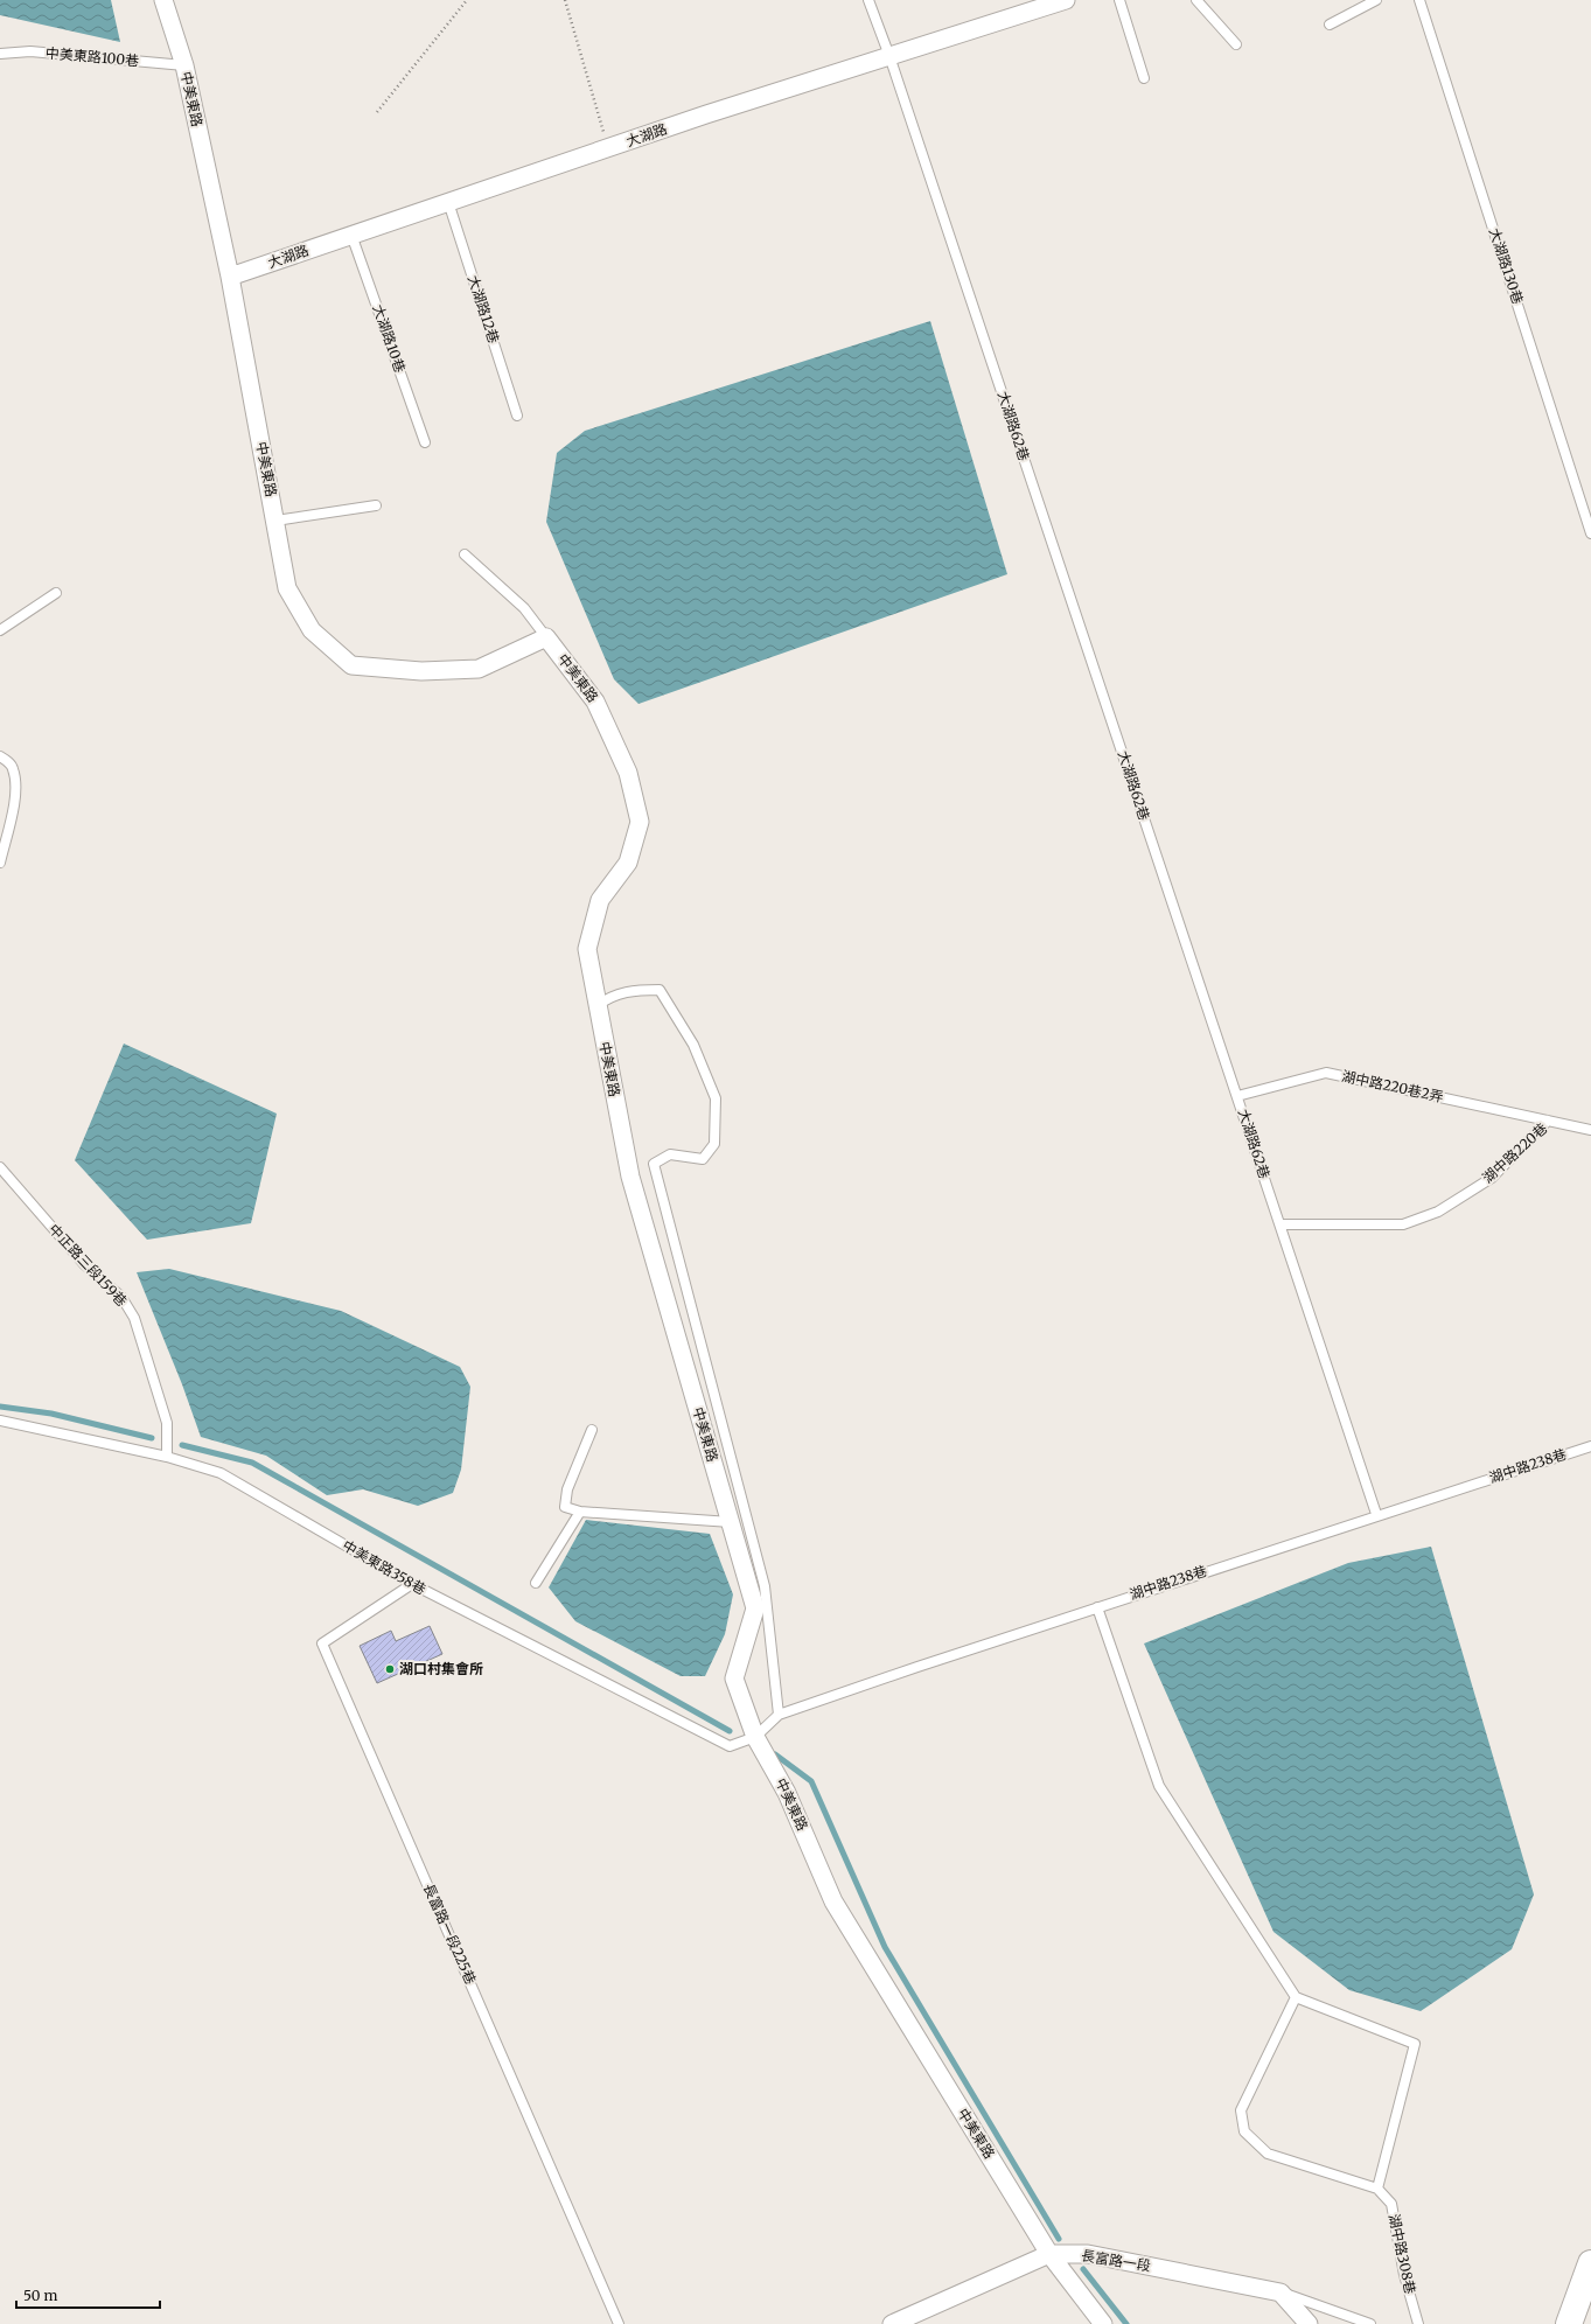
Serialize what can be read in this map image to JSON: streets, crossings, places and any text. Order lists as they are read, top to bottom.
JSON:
{
  "streets": {
    "street": ["中美東路", "大湖路", "長富路一段"],
    "lane": [
      "中美東路100巷",
      "大湖路130巷",
      "大湖路12巷",
      "大湖路10巷",
      "大湖路62巷",
      "湖中路220巷2弄",
      "湖中路220巷",
      "中正路三段159巷",
      "湖中路238巷",
      "中美東路358巷",
      "長富路一段225巷",
      "湖中路308巷"
    ]
  },
  "crossings": [
    ["中美東路100巷", "中美東路"],
    ["中美東路", "大湖路"],
    ["中美東路", "湖中路238巷"],
    ["中美東路", "中美東路358巷"],
    ["中美東路", "長富路一段"],
    ["大湖路", "大湖路12巷"],
    ["大湖路", "大湖路10巷"],
    ["大湖路", "大湖路62巷"],
    ["大湖路62巷", "湖中路220巷2弄"],
    ["大湖路62巷", "湖中路220巷"],
    ["大湖路62巷", "湖中路238巷"],
    ["湖中路220巷2弄", "湖中路220巷"],
    ["中正路三段159巷", "中美東路358巷"],
    ["湖中路238巷", "中美東路358巷"],
    ["中美東路358巷", "長富路一段225巷"]
  ],
  "places": ["湖口村集會所"],
  "scale_bar": "50 m"
}
